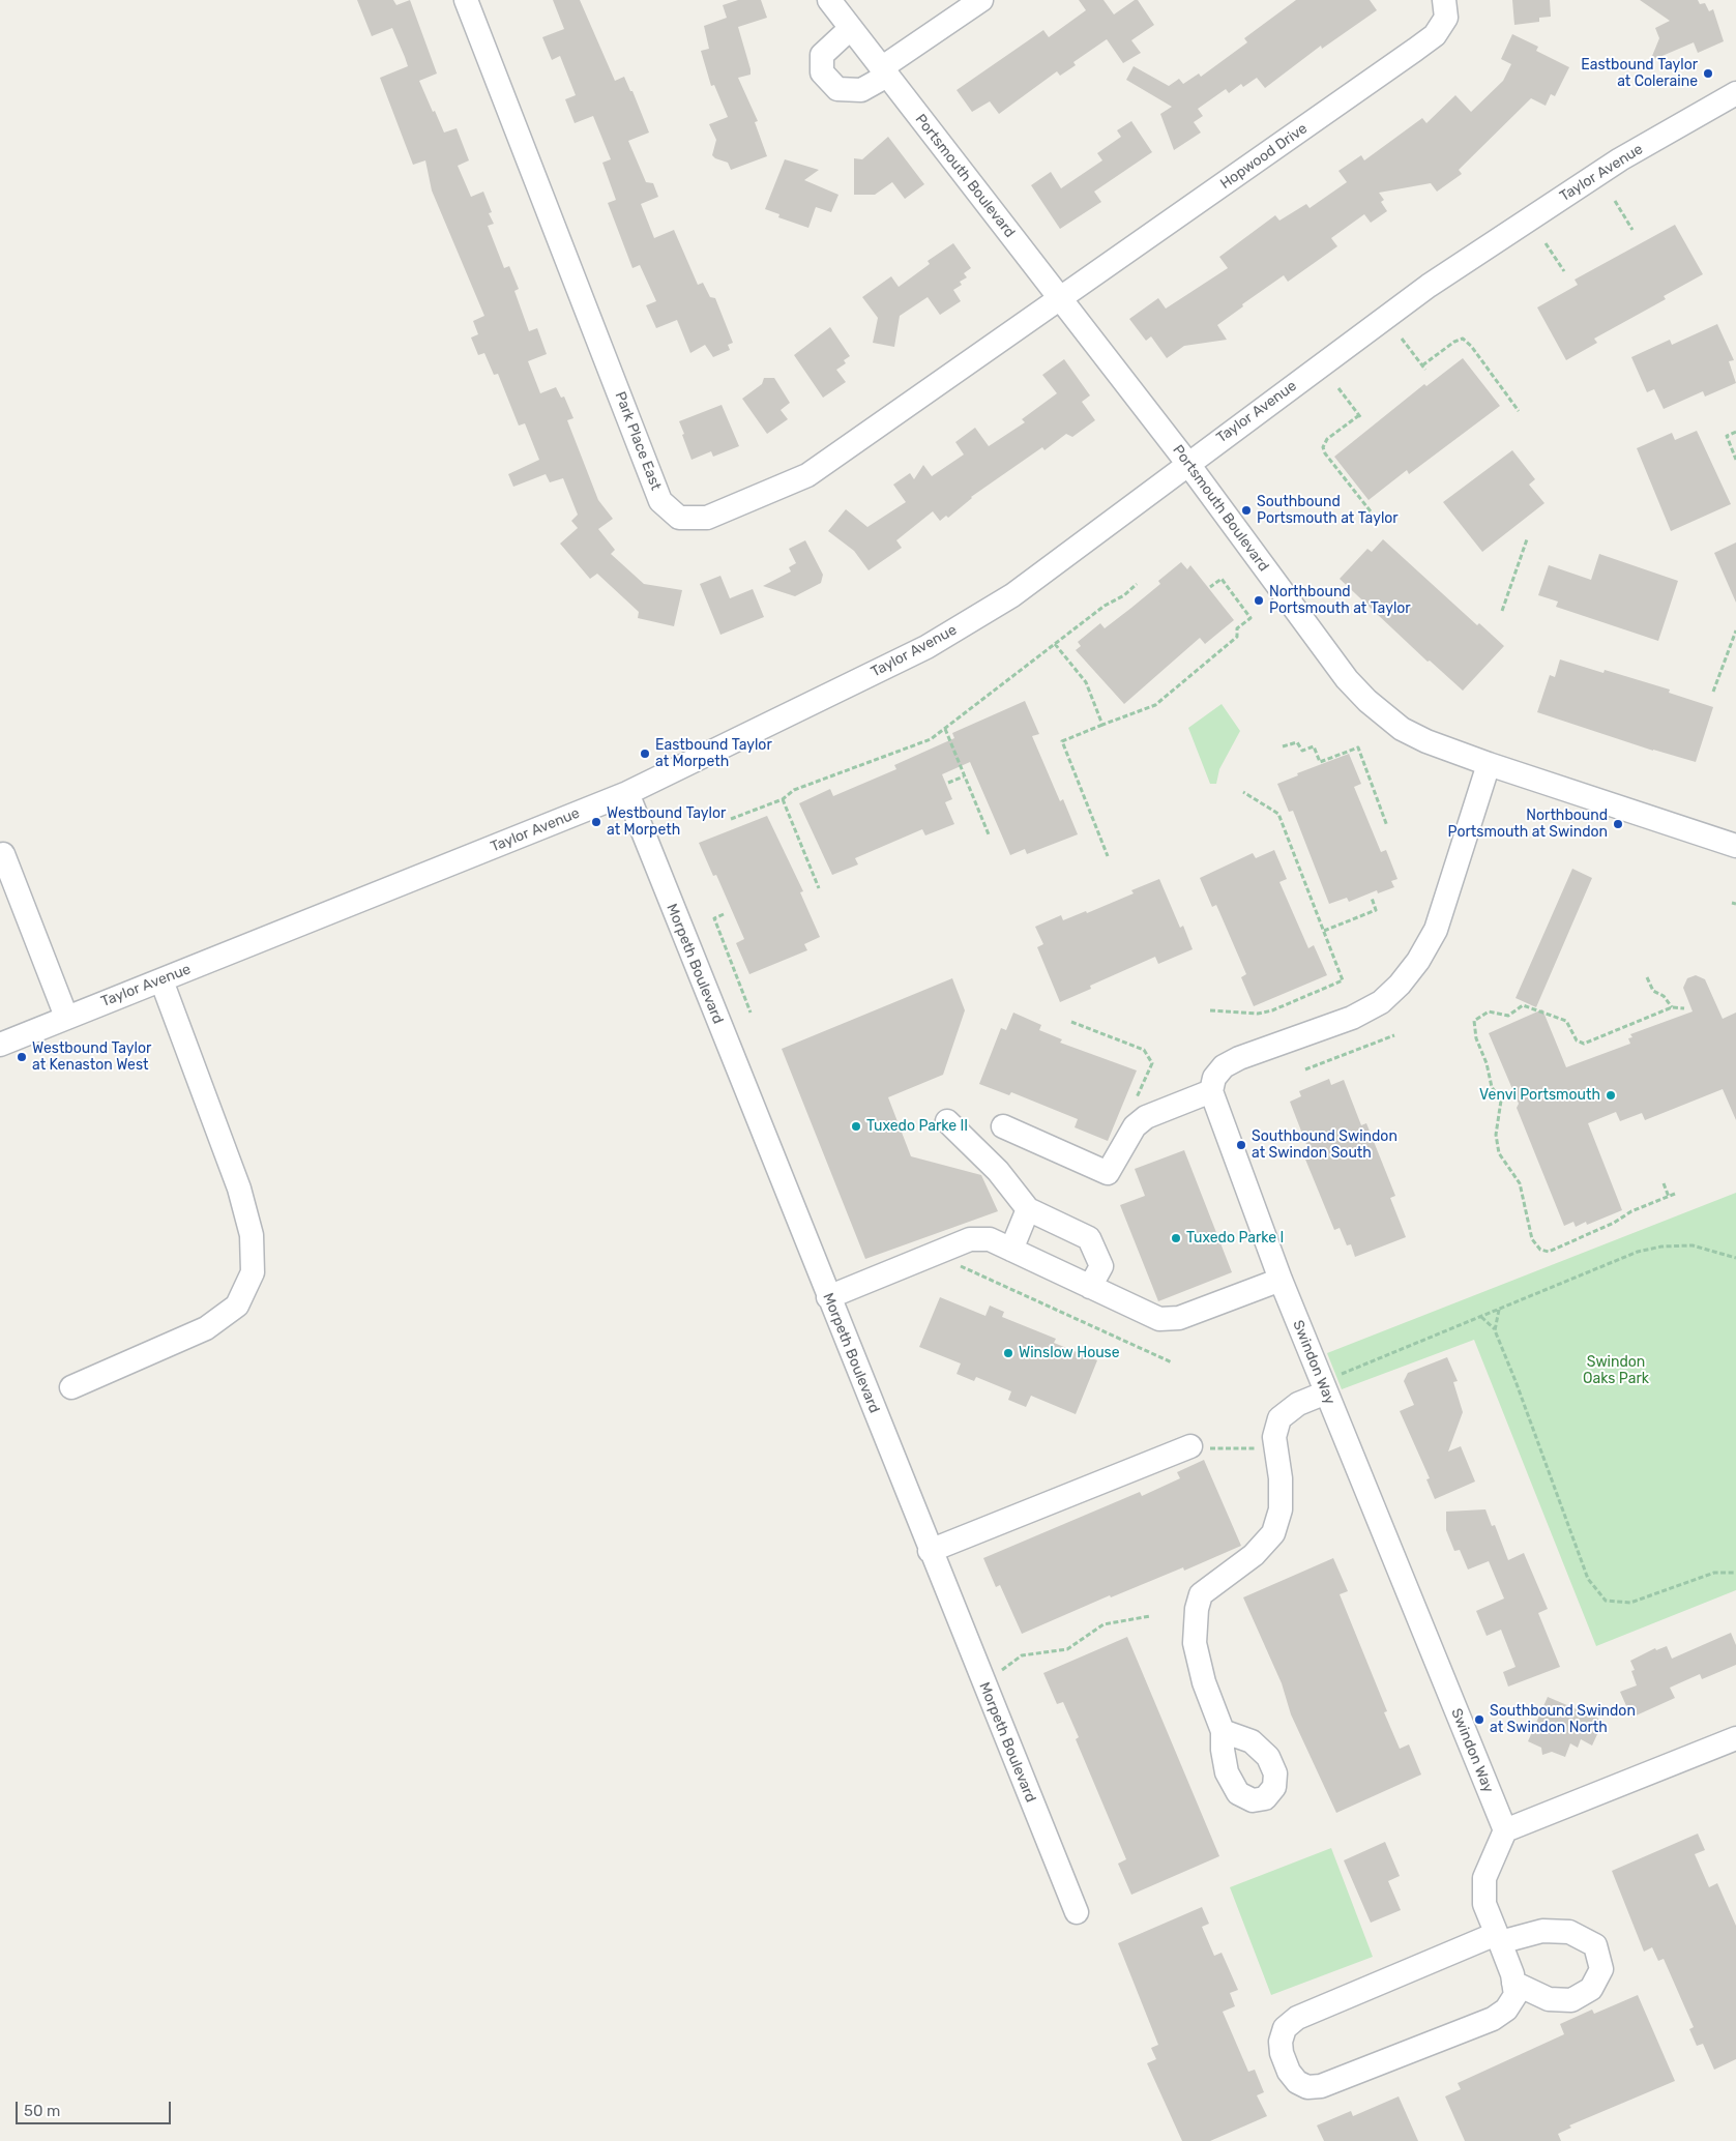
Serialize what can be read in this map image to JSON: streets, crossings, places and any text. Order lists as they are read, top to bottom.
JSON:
{
  "streets": {
    "street": [
      "Hopwood Drive",
      "Taylor Avenue",
      "Portsmouth Boulevard",
      "Park Place East",
      "Morpeth Boulevard",
      "Swindon Way"
    ]
  },
  "crossings": [
    ["Hopwood Drive", "Portsmouth Boulevard"],
    ["Hopwood Drive", "Park Place East"],
    ["Taylor Avenue", "Portsmouth Boulevard"],
    ["Taylor Avenue", "Morpeth Boulevard"],
    ["Portsmouth Boulevard", "Park Place East"]
  ],
  "parks": ["Swindon Oaks Park"],
  "places": [
    "Eastbound Taylor at Coleraine",
    "Southbound Portsmouth at Taylor",
    "Northbound Portsmouth at Taylor",
    "Eastbound Taylor at Morpeth",
    "Westbound Taylor at Morpeth",
    "Northbound Portsmouth at Swindon",
    "Westbound Taylor at Kenaston West",
    "Venvi Portsmouth",
    "Tuxedo Parke II",
    "Southbound Swindon at Swindon South",
    "Tuxedo Parke I",
    "Winslow House",
    "Southbound Swindon at Swindon North"
  ],
  "scale_bar": "50 m"
}
